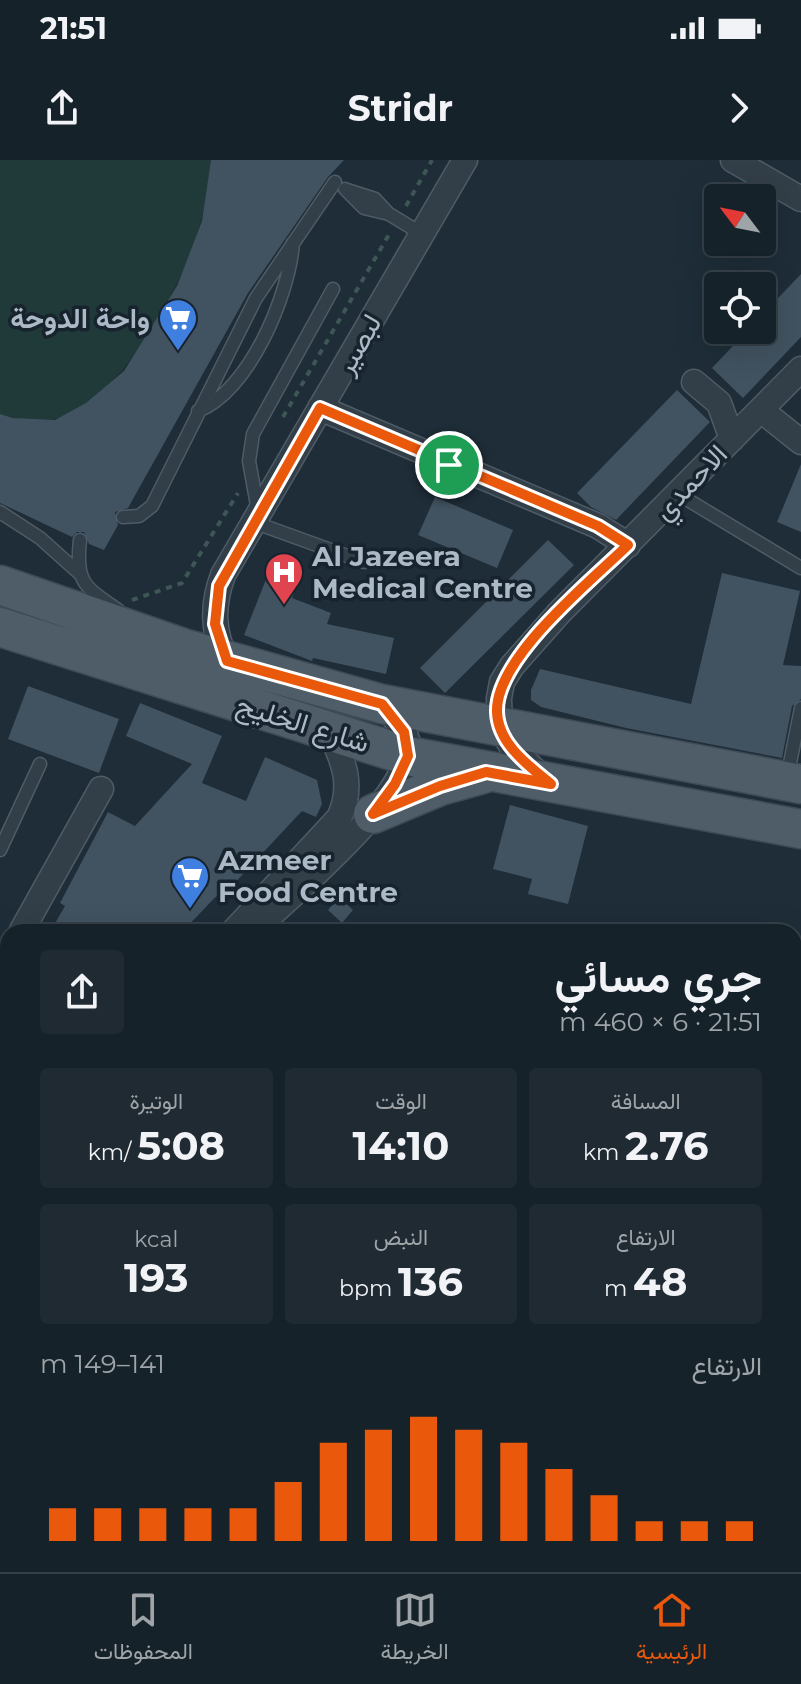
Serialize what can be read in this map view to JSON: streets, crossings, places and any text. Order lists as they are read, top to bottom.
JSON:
{
  "streets": {
    "main road": ["شارع الخليج"],
    "street": ["لبصير", "الاحمدي"]
  },
  "crossings": [
    ["لبصير", "شارع الخليج"],
    ["الاحمدي", "شارع الخليج"]
  ],
  "places": {
    "supermarket": ["واحة الدوحة", "Azmeer Food Centre"],
    "hospital": ["Al Jazeera Medical Centre"]
  },
  "north": "top left",
  "page": {
    "status": "21:51",
    "header": "Stridr",
    "heading": ["جري مسائي", "21:51 · 6 × 460 m"],
    "stats": [
      ["المسافة", "2.76 km"],
      ["الوقت", "14:10"],
      ["الوتيرة", "5:08 /km"],
      ["الارتفاع", "48 m"],
      ["النبض", "136 bpm"],
      ["kcal", "193"]
    ],
    "chart": ["الارتفاع", "141–149 m"],
    "tabs": ["الرئيسية", "الخريطة", "المحفوظات"]
  }
}
